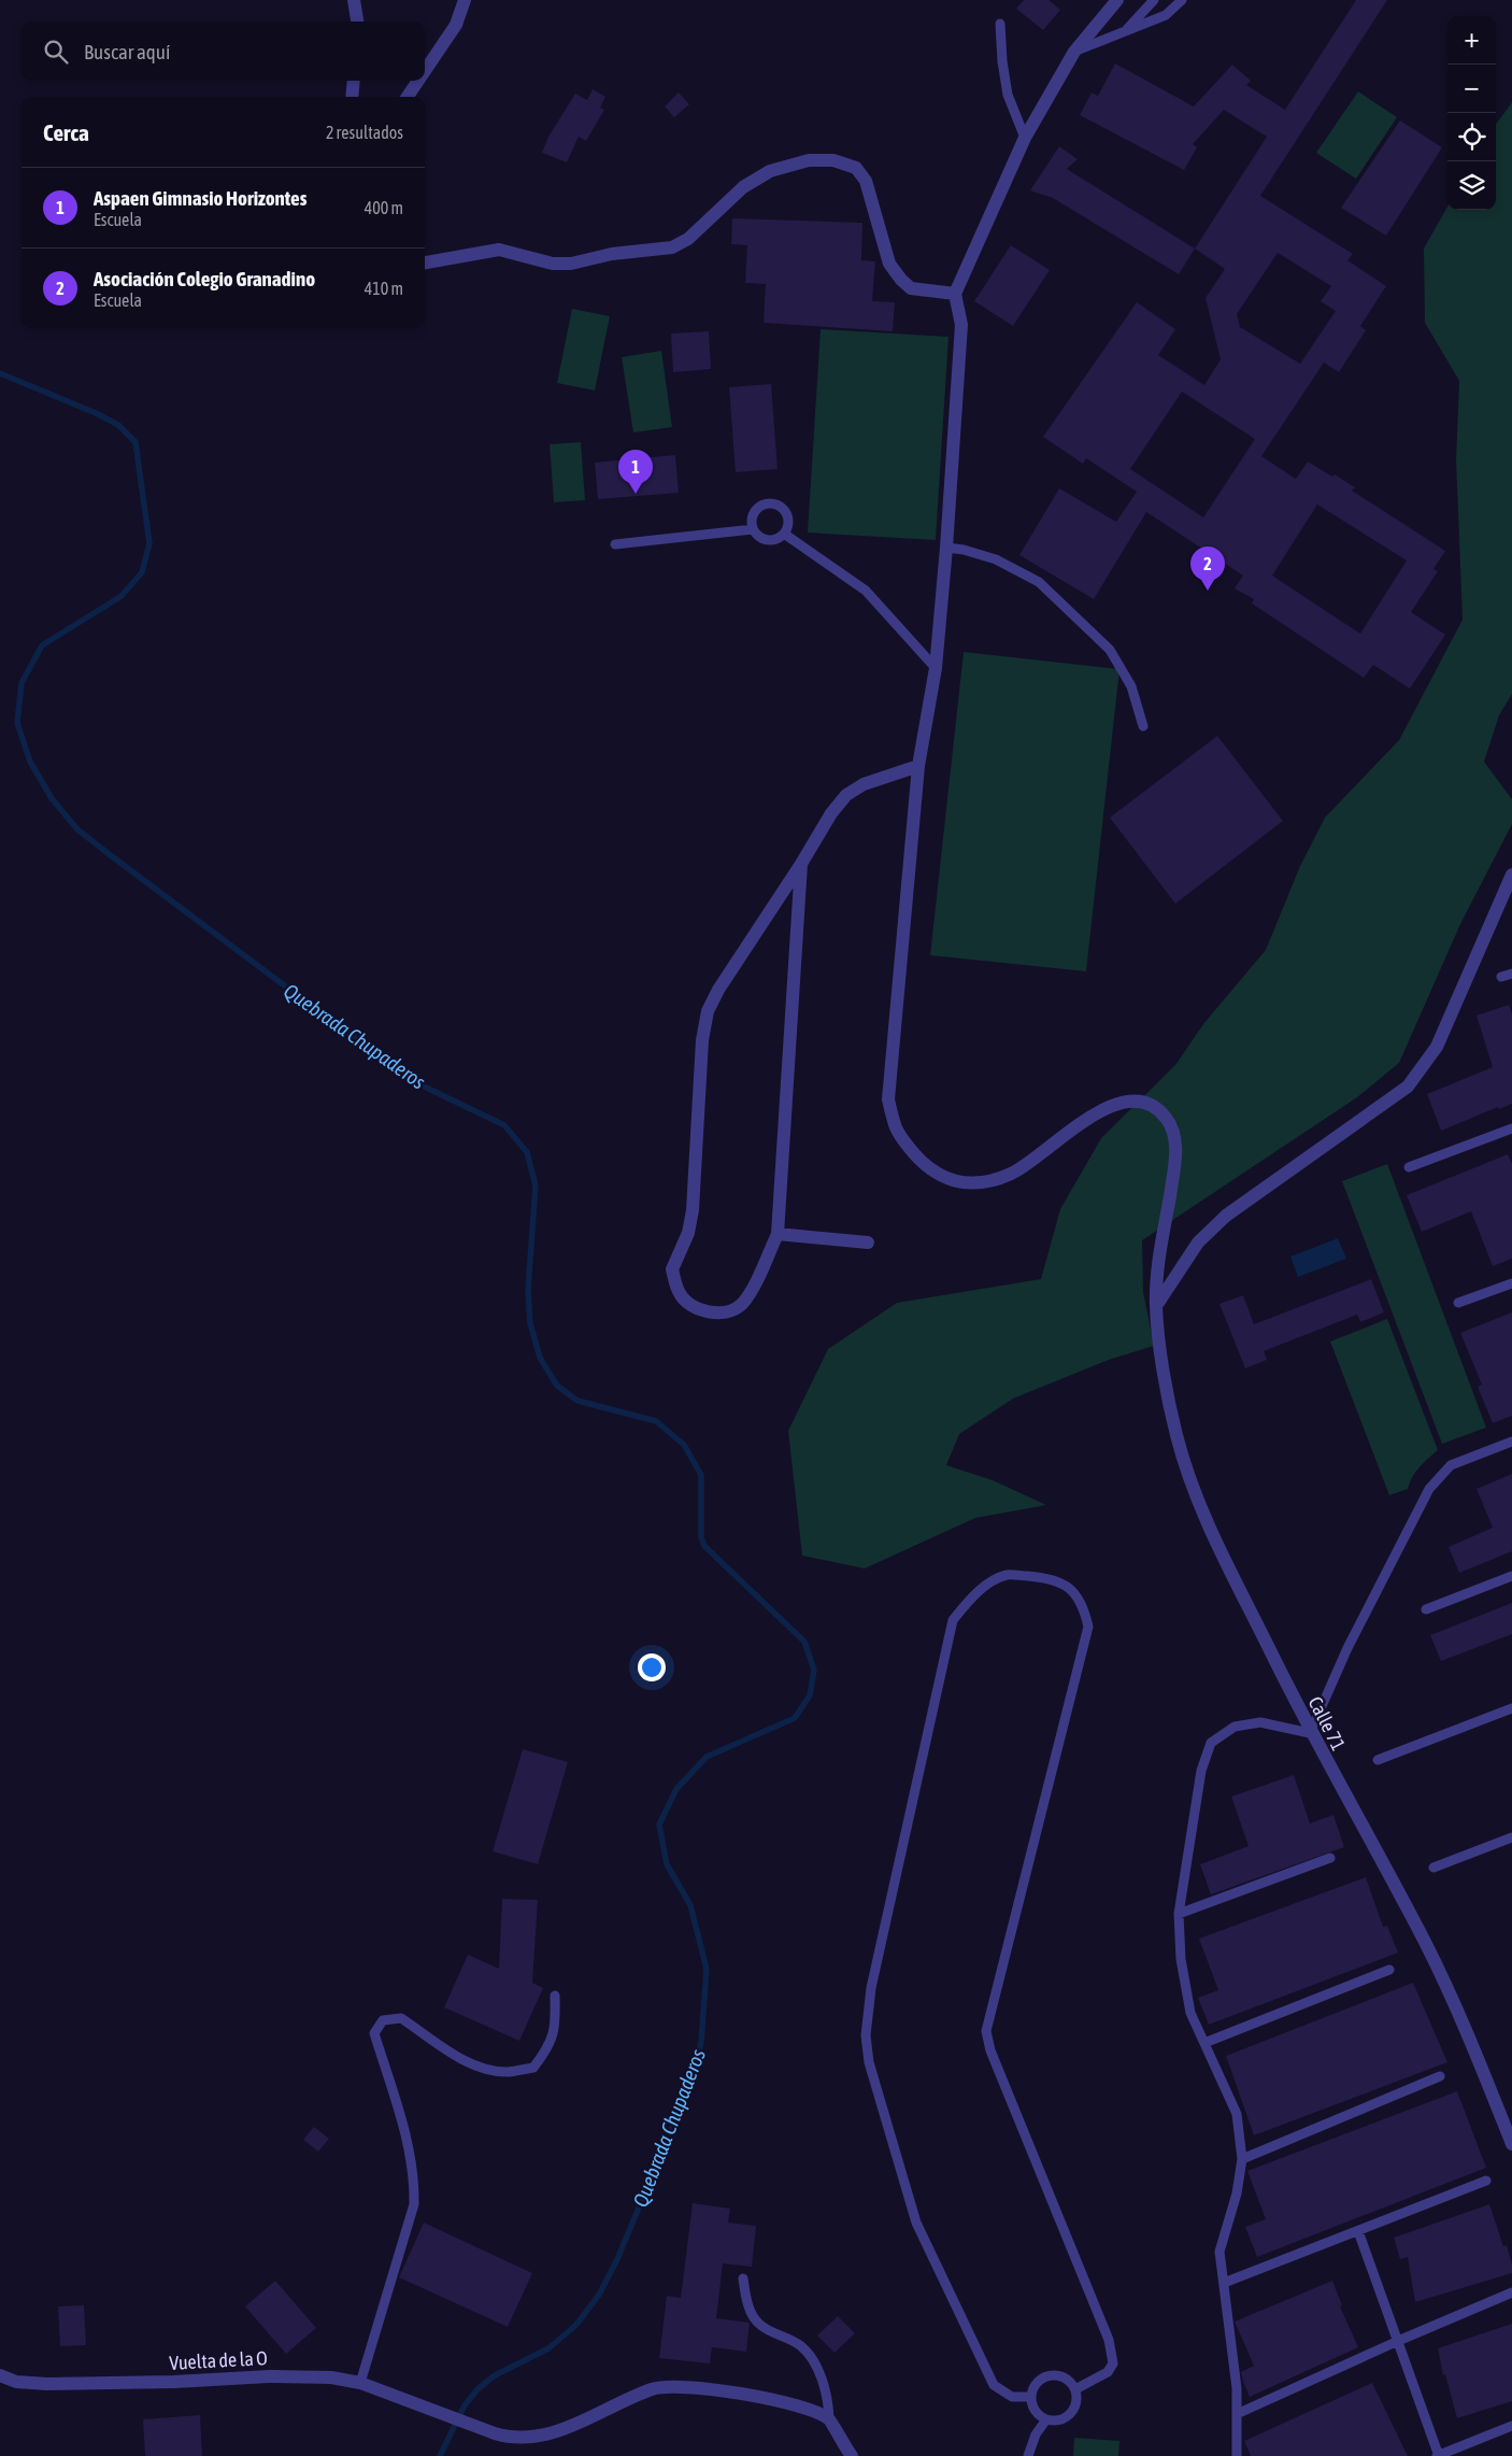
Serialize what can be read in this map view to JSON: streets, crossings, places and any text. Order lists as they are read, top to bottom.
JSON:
{
  "streets": {
    "street": ["Calle 71", "Vuelta de la O"]
  },
  "water": ["Quebrada Chupaderos"],
  "page": {
    "map_buttons": ["+", "−"],
    "search": "Buscar aquí",
    "heading": ["Cerca", "2 resultados"],
    "list": [
      {
        "mark": "1",
        "name": "Aspaen Gimnasio Horizontes",
        "note": "Escuela",
        "value": "400 m"
      },
      {
        "mark": "2",
        "name": "Asociación Colegio Granadino",
        "note": "Escuela",
        "value": "410 m"
      }
    ],
    "pins": ["1", "2"]
  }
}
